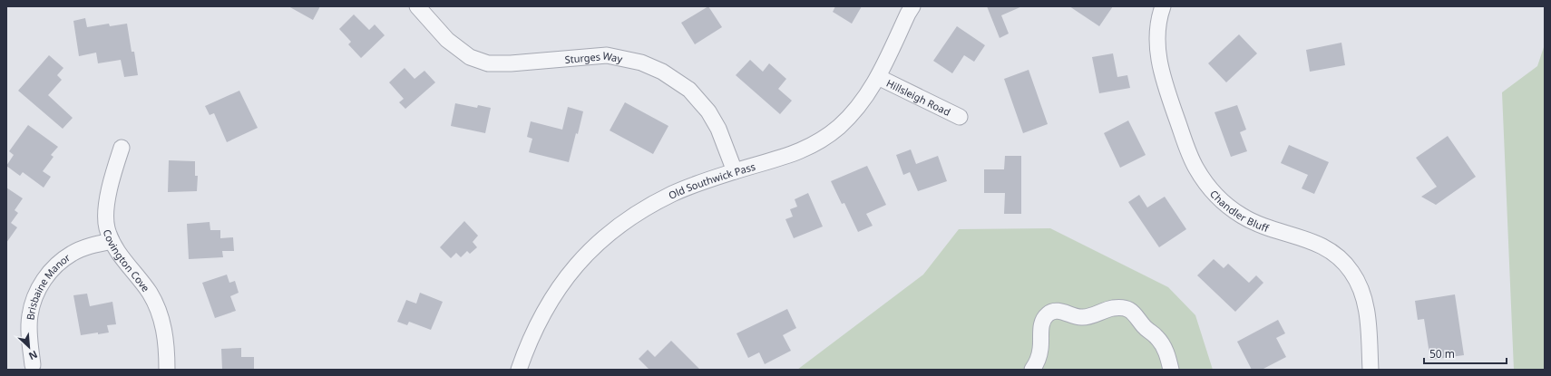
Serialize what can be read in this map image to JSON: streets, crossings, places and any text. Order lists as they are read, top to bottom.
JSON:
{
  "streets": {
    "street": [
      "Sturges Way",
      "Hillsleigh Road",
      "Old Southwick Pass",
      "Chandler Bluff",
      "Covington Cove",
      "Brisbaine Manor"
    ]
  },
  "crossings": [
    ["Sturges Way", "Old Southwick Pass"],
    ["Hillsleigh Road", "Old Southwick Pass"],
    ["Covington Cove", "Brisbaine Manor"]
  ],
  "scale_bar": "50 m",
  "north": "bottom right"
}
